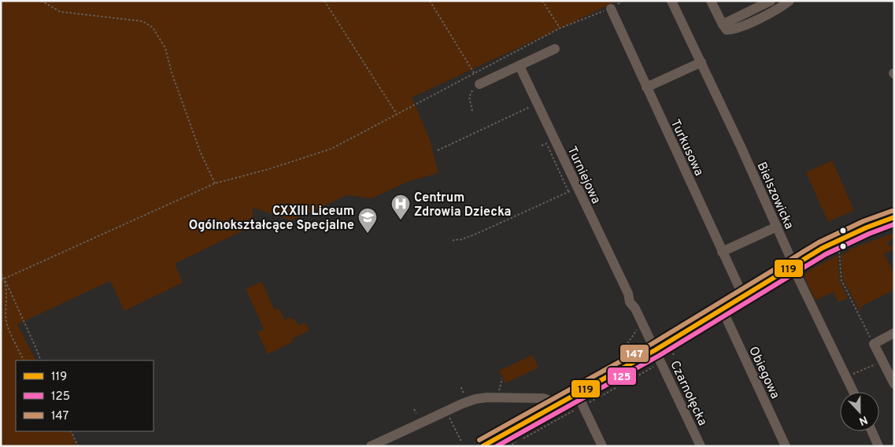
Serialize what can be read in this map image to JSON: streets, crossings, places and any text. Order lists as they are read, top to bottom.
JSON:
{
  "streets": {
    "street": [
      "Turkusowa",
      "Turniejowa",
      "Bielszowicka",
      "Obiegowa",
      "Czarnołęcka"
    ]
  },
  "crossings": [
    ["Turniejowa", "Czarnołęcka"]
  ],
  "places": {
    "hospital": ["Centrum Zdrowia Dziecka"],
    "school or university": ["CXXIII Liceum Ogólnokształcące Specjalne"]
  },
  "lines": ["transit line 147", "transit line 119", "transit line 125"],
  "legend": ["119", "125", "147"],
  "north": "bottom"
}
